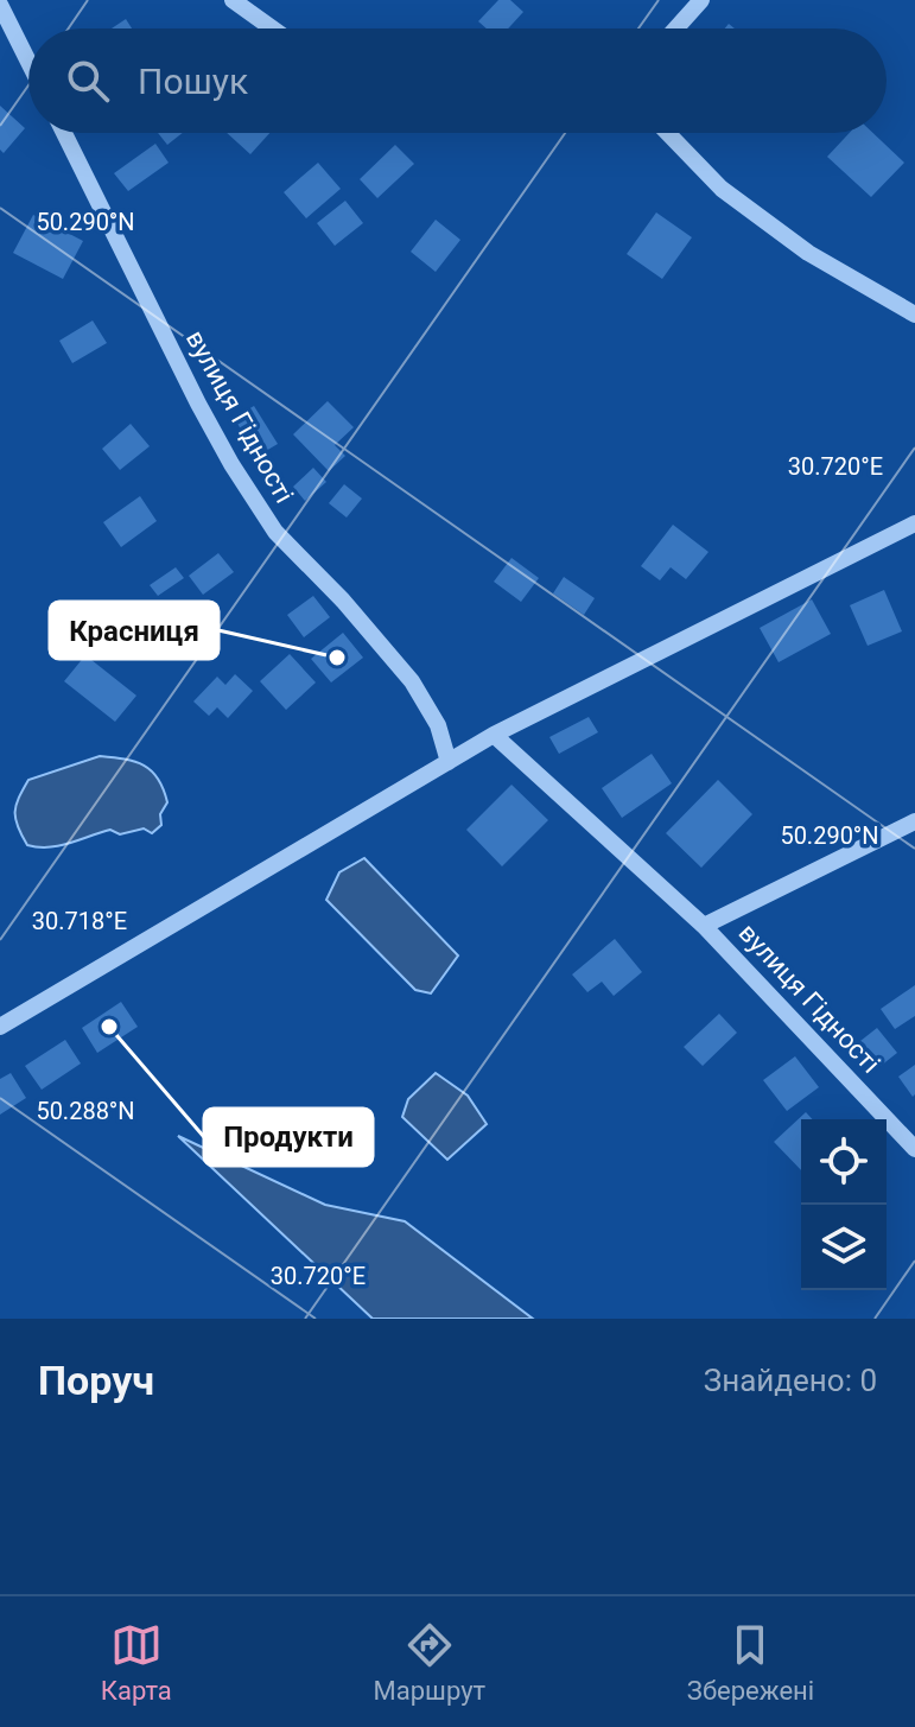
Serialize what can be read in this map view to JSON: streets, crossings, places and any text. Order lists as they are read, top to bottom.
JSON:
{
  "streets": {
    "street": ["вулиця Гідності"]
  },
  "places": ["Красниця", "Продукти"],
  "page": {
    "search": "Пошук",
    "heading": ["Поруч", "Знайдено: 0"],
    "nav": ["Карта", "Маршрут", "Збережені"]
  },
  "coordinates": [
    "50.290°N",
    "30.720°E",
    "30.718°E",
    "50.288°N"
  ]
}
